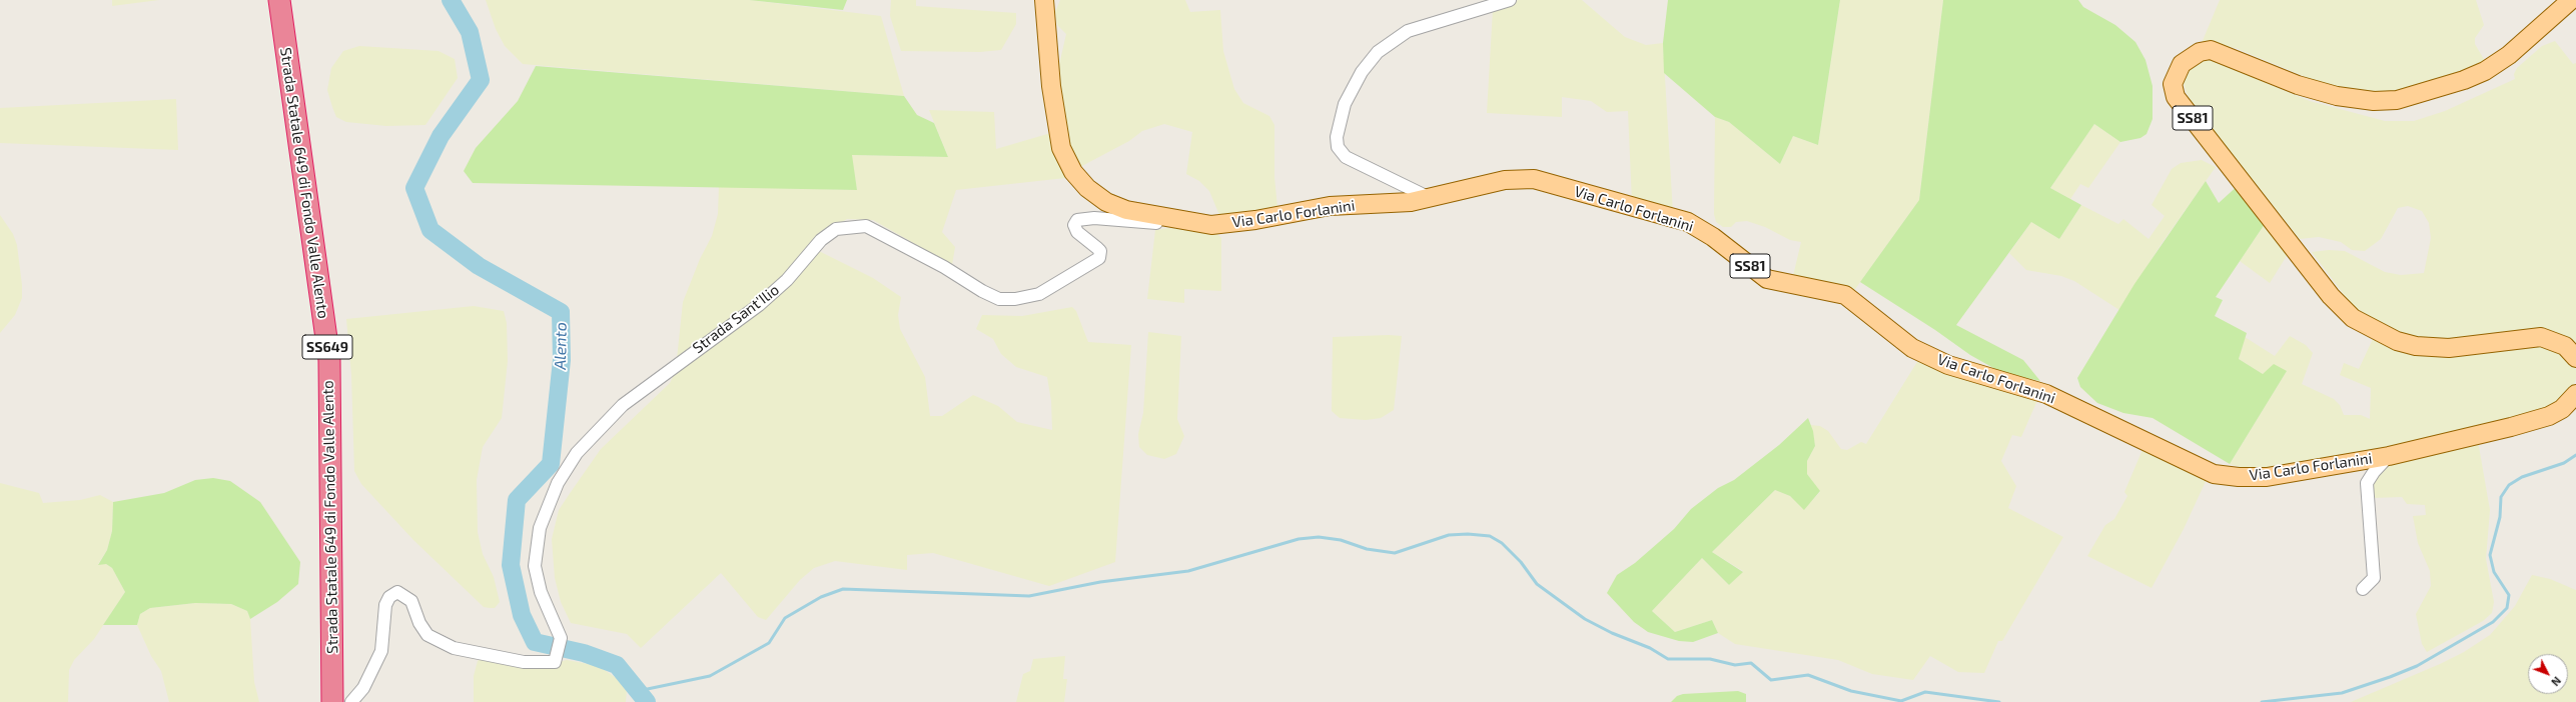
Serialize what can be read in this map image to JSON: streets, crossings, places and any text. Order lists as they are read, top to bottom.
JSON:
{
  "streets": {
    "highway": ["Strada Statale 649 di Fondo Valle Alento", "SS649"],
    "main road": ["SS81", "Via Carlo Forlanini"],
    "street": ["Strada Sant'Ilio"]
  },
  "crossings": [
    ["Strada Statale 649 di Fondo Valle Alento", "Strada Sant'Ilio"],
    ["Via Carlo Forlanini", "Strada Sant'Ilio"]
  ],
  "water": ["Alento"],
  "north": "bottom right"
}
